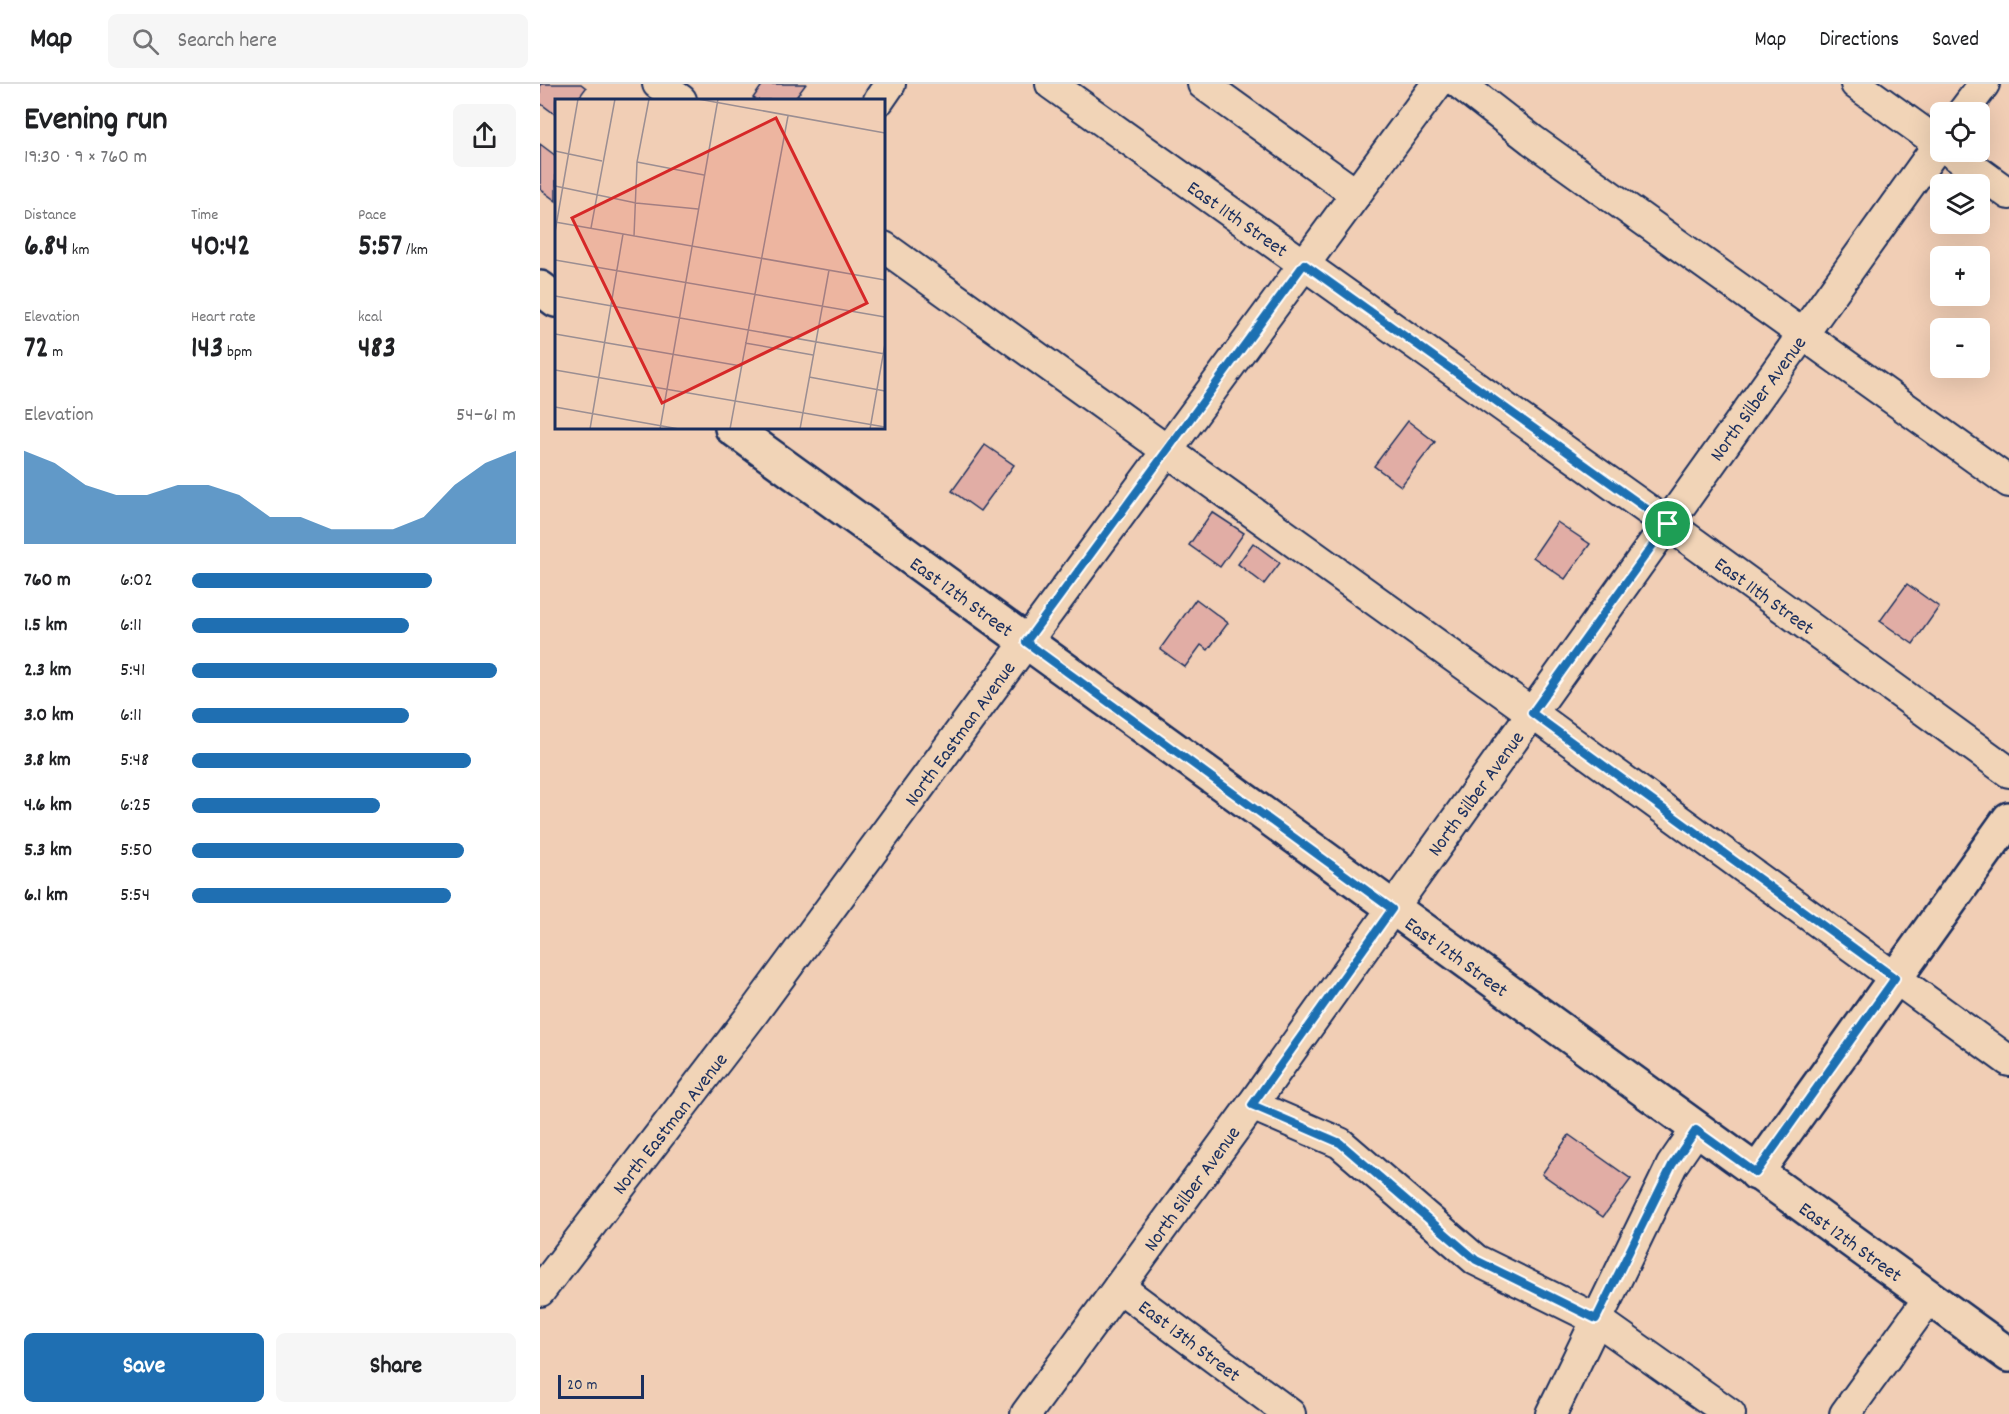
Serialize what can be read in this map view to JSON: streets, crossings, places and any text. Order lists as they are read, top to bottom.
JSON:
{
  "streets": {
    "main road": ["East 12th Street"],
    "street": [
      "East 11th Street",
      "North Silber Avenue",
      "North Eastman Avenue",
      "East 13th Street"
    ]
  },
  "crossings": [
    ["East 11th Street", "North Silber Avenue"],
    ["East 11th Street", "North Eastman Avenue"],
    ["North Silber Avenue", "East 12th Street"],
    ["North Silber Avenue", "East 13th Street"],
    ["East 12th Street", "North Eastman Avenue"]
  ],
  "scale_bar": "20 m",
  "page": {
    "header": "Map",
    "search": "Search here",
    "nav": ["Map", "Directions", "Saved"],
    "heading": ["Evening run", "19:30 · 9 × 760 m"],
    "map_buttons": ["+", "−"],
    "stats": [
      ["Distance", "6.84 km"],
      ["Time", "40:42"],
      ["Pace", "5:57 /km"],
      ["Elevation", "72 m"],
      ["Heart rate", "143 bpm"],
      ["kcal", "483"]
    ],
    "chart": ["Elevation", "54–61 m"],
    "list": [
      {
        "name": "760 m",
        "note": "6:02"
      },
      {
        "name": "1.5 km",
        "note": "6:11"
      },
      {
        "name": "2.3 km",
        "note": "5:41"
      },
      {
        "name": "3.0 km",
        "note": "6:11"
      },
      {
        "name": "3.8 km",
        "note": "5:48"
      },
      {
        "name": "4.6 km",
        "note": "6:25"
      },
      {
        "name": "5.3 km",
        "note": "5:50"
      },
      {
        "name": "6.1 km",
        "note": "5:54"
      }
    ],
    "buttons": ["Save", "Share"],
    "scale": "20 m"
  }
}
